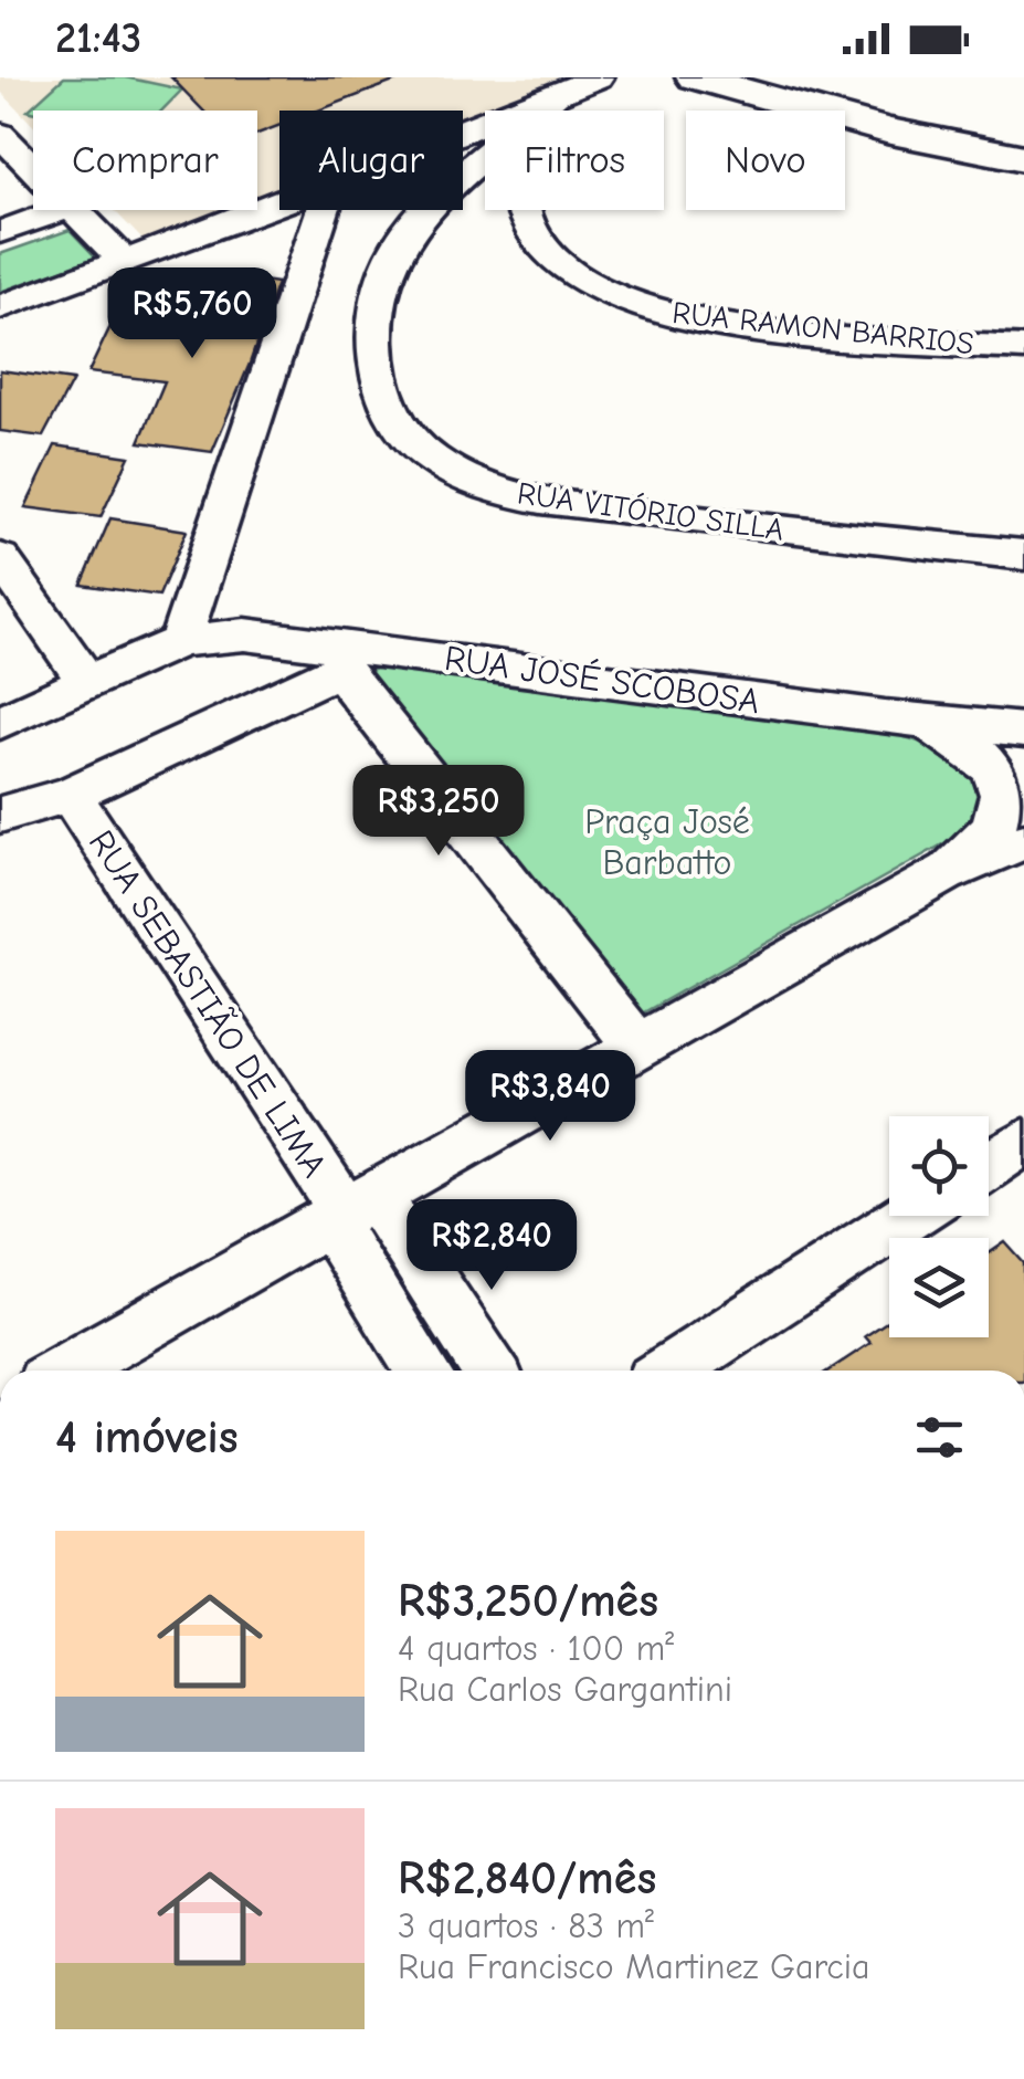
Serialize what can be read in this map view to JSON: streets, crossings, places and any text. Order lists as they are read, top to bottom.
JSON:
{
  "streets": {
    "street": [
      "RUA RAMON BARRIOS",
      "RUA VITÓRIO SILLA",
      "RUA JOSÉ SCOBOSA",
      "RUA SEBASTIÃO DE LIMA"
    ]
  },
  "crossings": [
    ["RUA RAMON BARRIOS", "RUA VITÓRIO SILLA"]
  ],
  "parks": ["Praça José Barbatto"],
  "page": {
    "status": "21:43",
    "chip": [
      "Comprar",
      "Alugar",
      "Filtros",
      "Novo"
    ],
    "price": [
      "R$5,760",
      "R$3,250",
      "R$3,840",
      "R$2,840"
    ],
    "heading": "4 imóveis",
    "list": [
      {
        "name": "R$3,250/mês",
        "note": "4 quartos · 100 m² · Rua Carlos Gargantini"
      },
      {
        "name": "R$2,840/mês",
        "note": "3 quartos · 83 m² · Rua Francisco Martinez Garcia"
      }
    ]
  }
}
